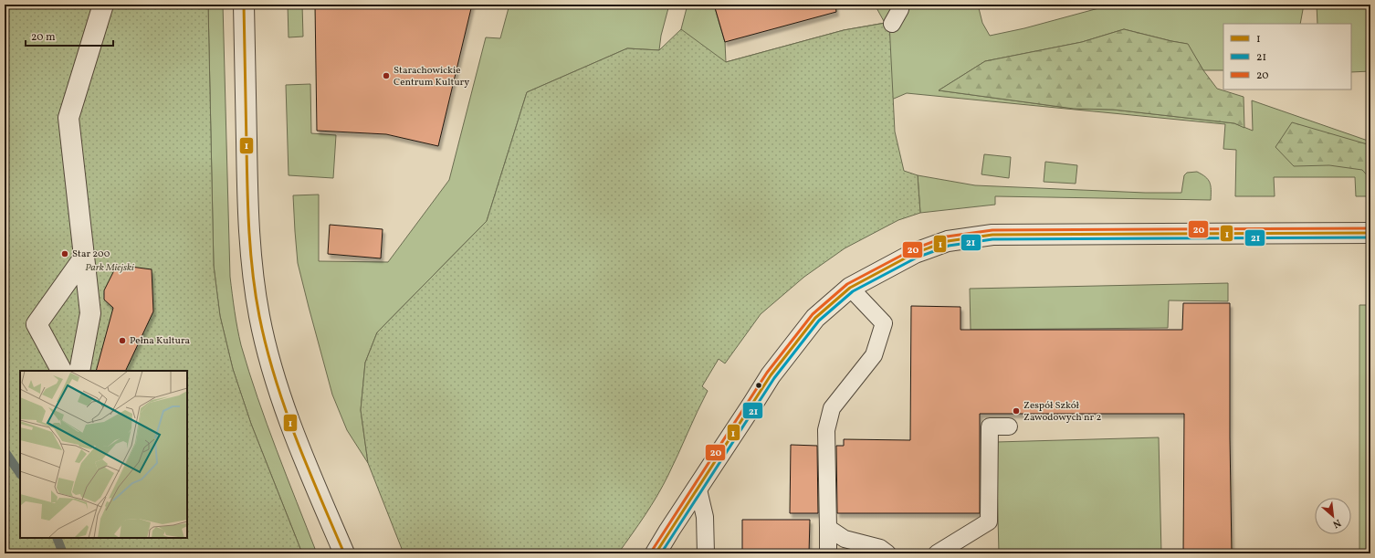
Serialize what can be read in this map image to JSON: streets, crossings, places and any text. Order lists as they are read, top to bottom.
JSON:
{
  "parks": ["Park Miejski"],
  "places": [
    "Starachowickie Centrum Kultury",
    "Star 200",
    "Pełna Kultura",
    "Zespół Szkół Zawodowych nr 2"
  ],
  "lines": ["transit line 1", "transit line 20", "transit line 21"],
  "legend": ["1", "21", "20"],
  "scale_bar": "20 m",
  "north": "bottom right"
}
